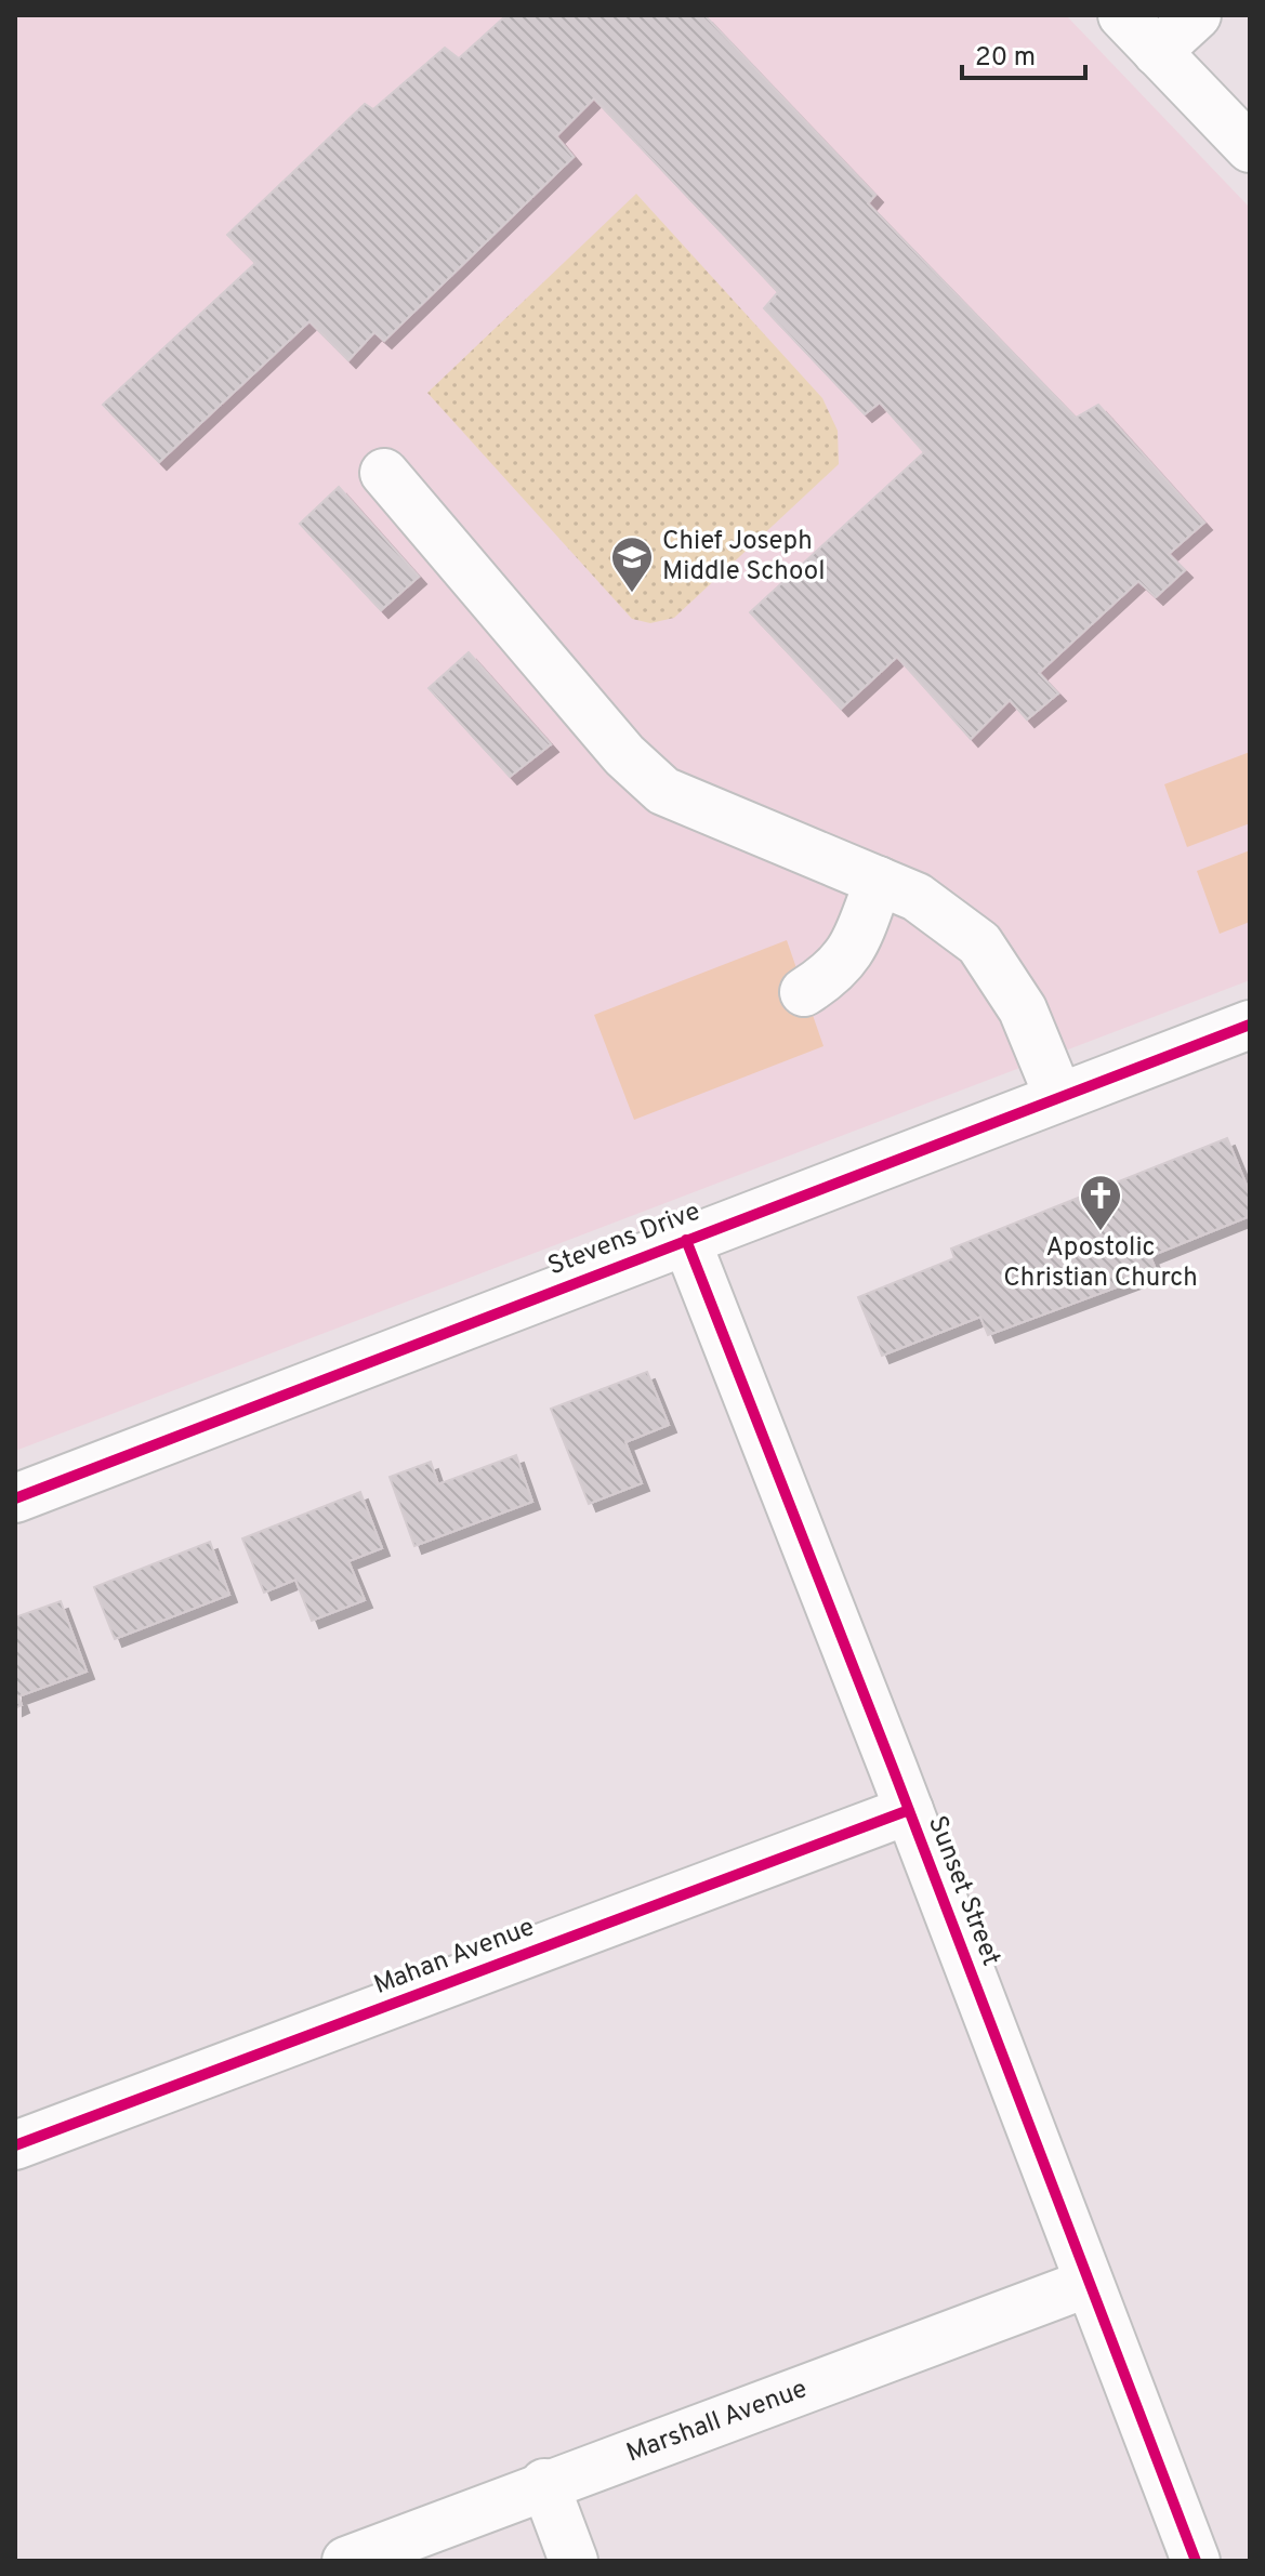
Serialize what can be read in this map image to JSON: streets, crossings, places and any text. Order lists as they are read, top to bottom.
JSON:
{
  "streets": {
    "street": [
      "Stevens Drive",
      "Sunset Street",
      "Mahan Avenue",
      "Marshall Avenue"
    ]
  },
  "crossings": [
    ["Stevens Drive", "Sunset Street"],
    ["Sunset Street", "Mahan Avenue"],
    ["Sunset Street", "Marshall Avenue"]
  ],
  "places": {
    "school or university": ["Chief Joseph Middle School"],
    "church": ["Apostolic Christian Church"]
  },
  "scale_bar": "20 m"
}
